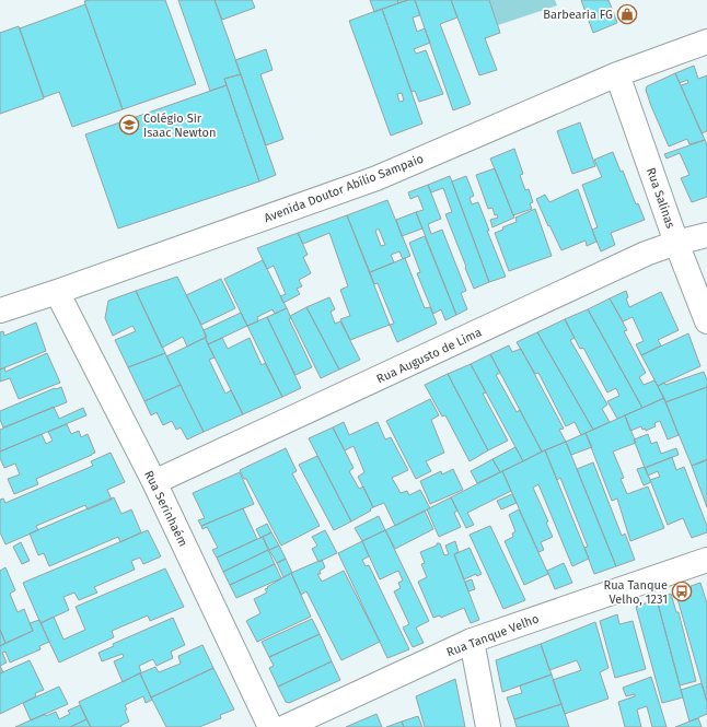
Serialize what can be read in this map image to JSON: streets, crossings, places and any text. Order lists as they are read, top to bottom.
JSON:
{
  "streets": {
    "street": [
      "Avenida Doutor Abílio Sampaio",
      "Rua Salinas",
      "Rua Augusto de Lima",
      "Rua Serinhaém",
      "Rua Tanque Velho"
    ]
  },
  "crossings": [
    ["Avenida Doutor Abílio Sampaio", "Rua Salinas"],
    ["Avenida Doutor Abílio Sampaio", "Rua Serinhaém"],
    ["Rua Salinas", "Rua Augusto de Lima"],
    ["Rua Augusto de Lima", "Rua Serinhaém"]
  ],
  "places": {
    "shop": ["Barbearia FG"],
    "school or university": ["Colégio Sir Isaac Newton"],
    "bus stop": ["Rua Tanque Velho, 1231"]
  }
}
